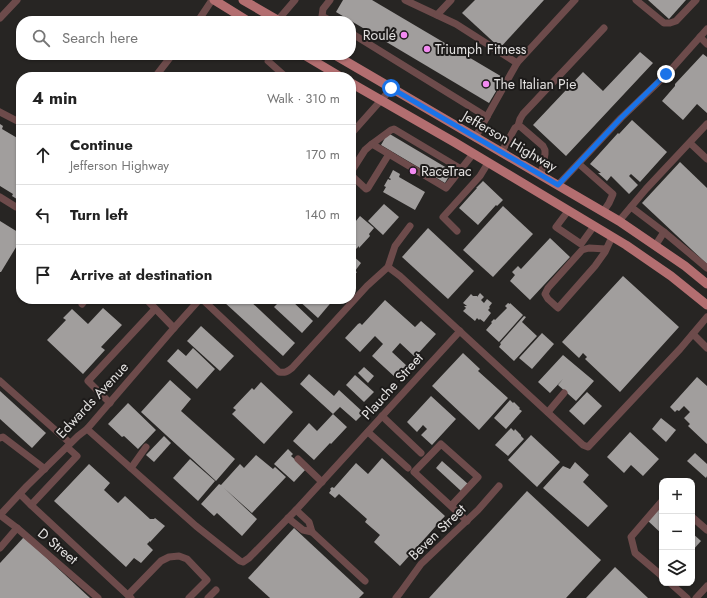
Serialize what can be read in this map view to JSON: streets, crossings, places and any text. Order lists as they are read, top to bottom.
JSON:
{
  "streets": {
    "main road": ["Jefferson Highway"],
    "street": [
      "Plauche Street",
      "Edwards Avenue",
      "Beven Street",
      "D Street"
    ]
  },
  "crossings": [
    ["Plauche Street", "Edwards Avenue"],
    ["Edwards Avenue", "D Street"]
  ],
  "places": [
    "Roulé",
    "Triumph Fitness",
    "The Italian Pie",
    "RaceTrac"
  ],
  "page": {
    "search": "Search here",
    "heading": ["4 min", "Walk · 310 m"],
    "list": [
      ["Continue", "Jefferson Highway", "170 m"],
      ["Turn left", "140 m"],
      "Arrive at destination"
    ],
    "map_buttons": ["+", "−"]
  }
}
